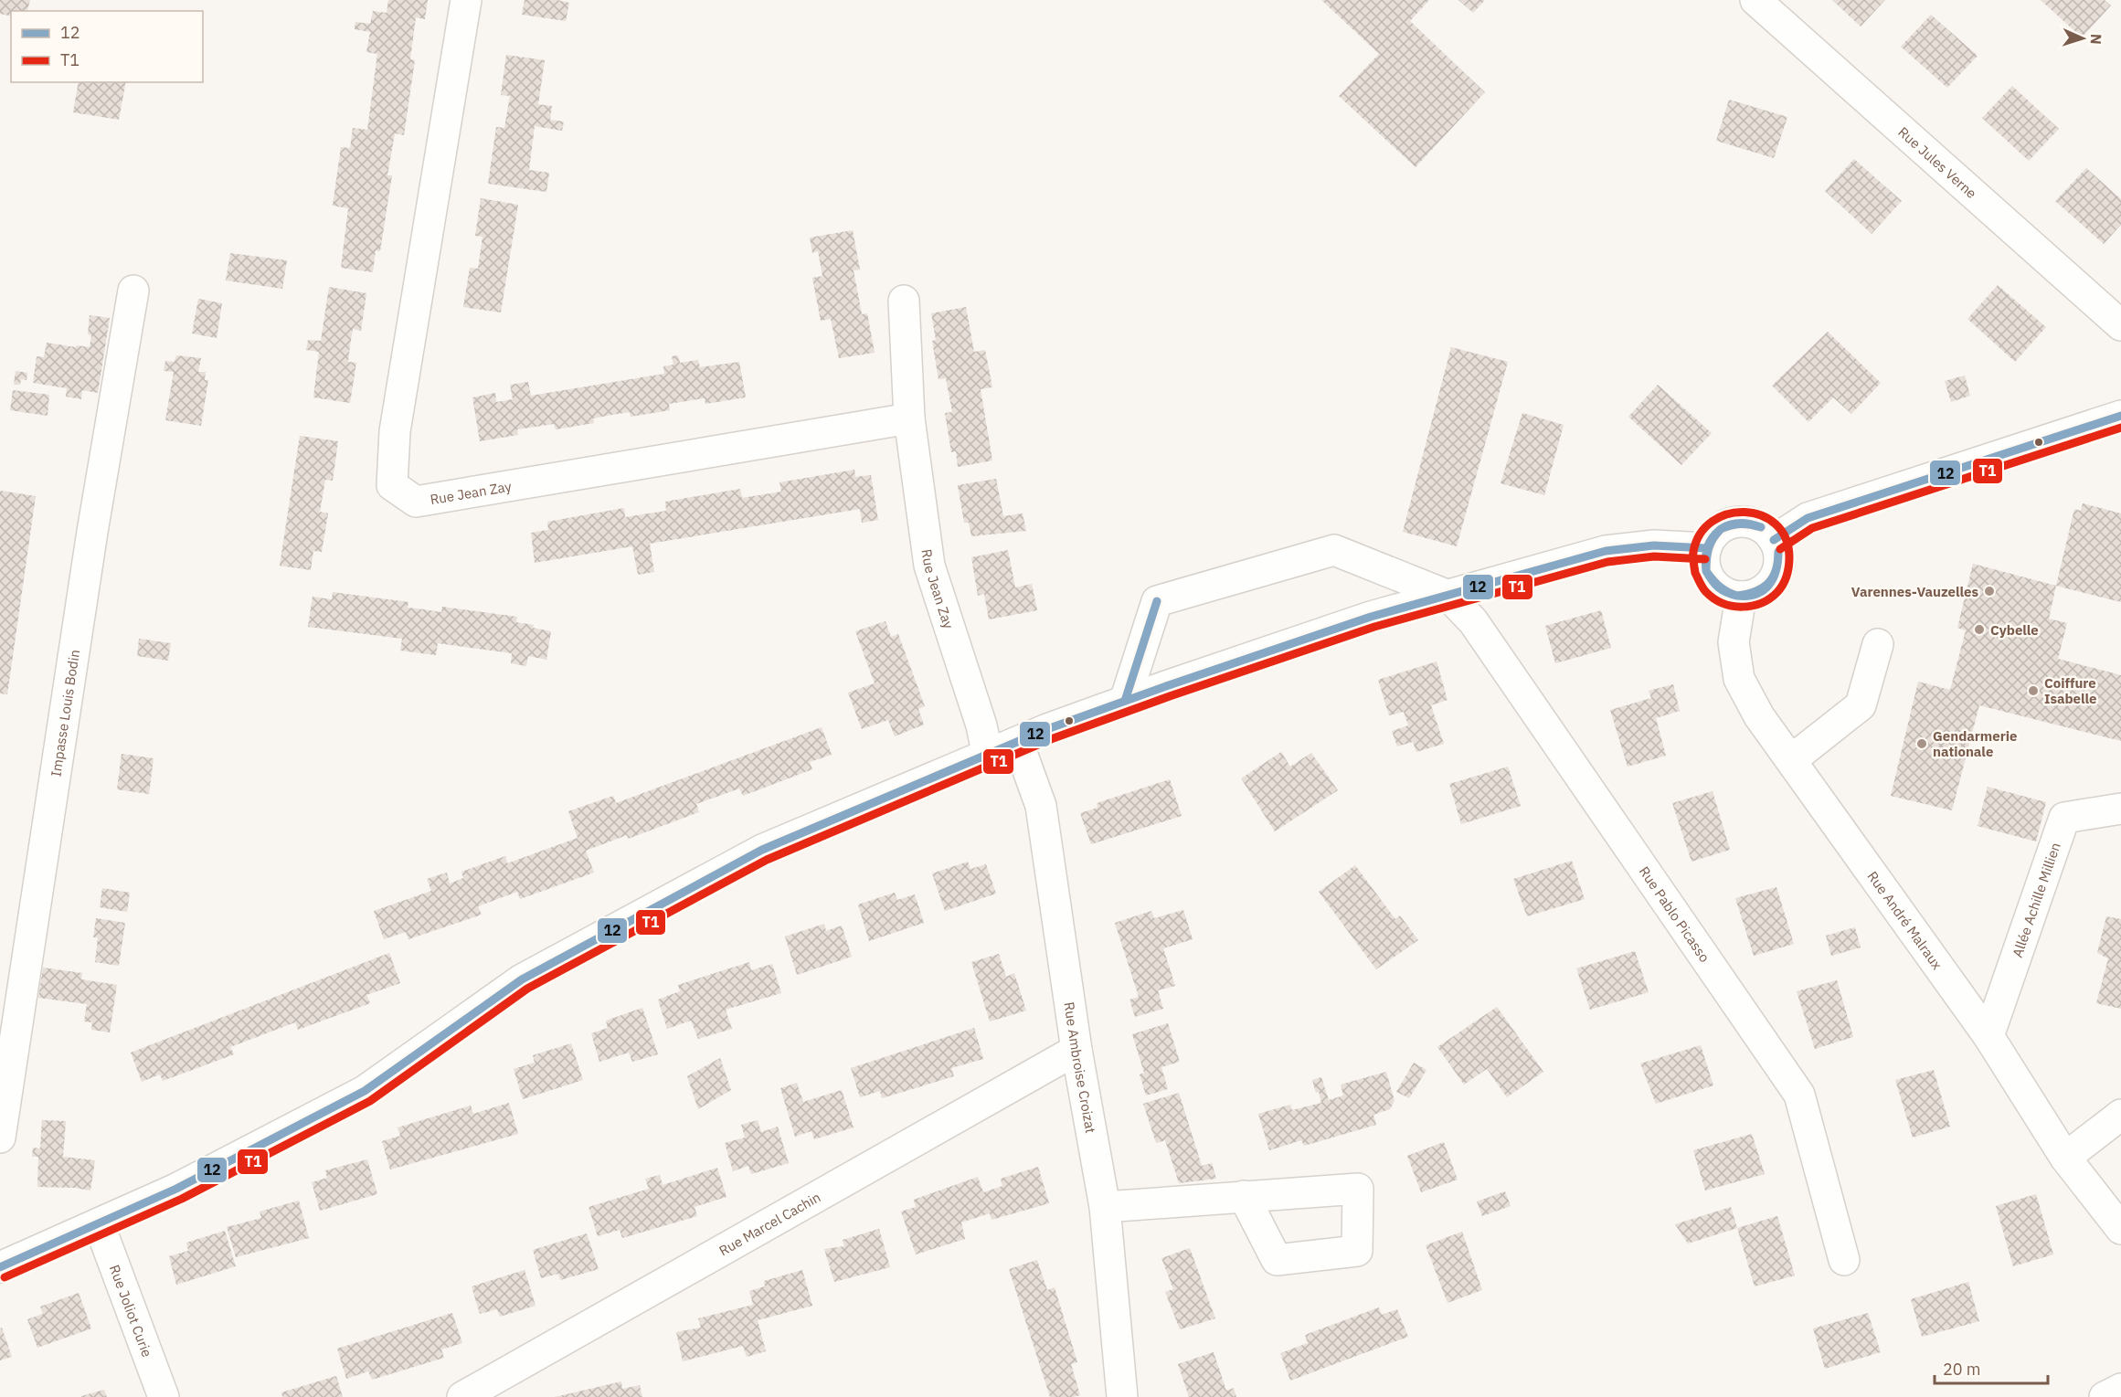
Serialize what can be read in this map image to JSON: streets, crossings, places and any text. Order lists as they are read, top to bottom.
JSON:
{
  "streets": {
    "street": [
      "Rue Jules Verne",
      "Rue Jean Zay",
      "Impasse Louis Bodin",
      "Allée Achille Millien",
      "Rue Pablo Picasso",
      "Rue André Malraux",
      "Rue Ambroise Croizat",
      "Rue Marcel Cachin",
      "Rue Joliot Curie"
    ]
  },
  "crossings": [
    ["Allée Achille Millien", "Rue André Malraux"],
    ["Rue Ambroise Croizat", "Rue Marcel Cachin"]
  ],
  "places": [
    "Varennes-Vauzelles",
    "Cybelle",
    "Coiffure Isabelle",
    "Gendarmerie nationale"
  ],
  "lines": ["transit line 12", "transit line T1"],
  "legend": ["12", "T1"],
  "scale_bar": "20 m",
  "north": "right"
}
